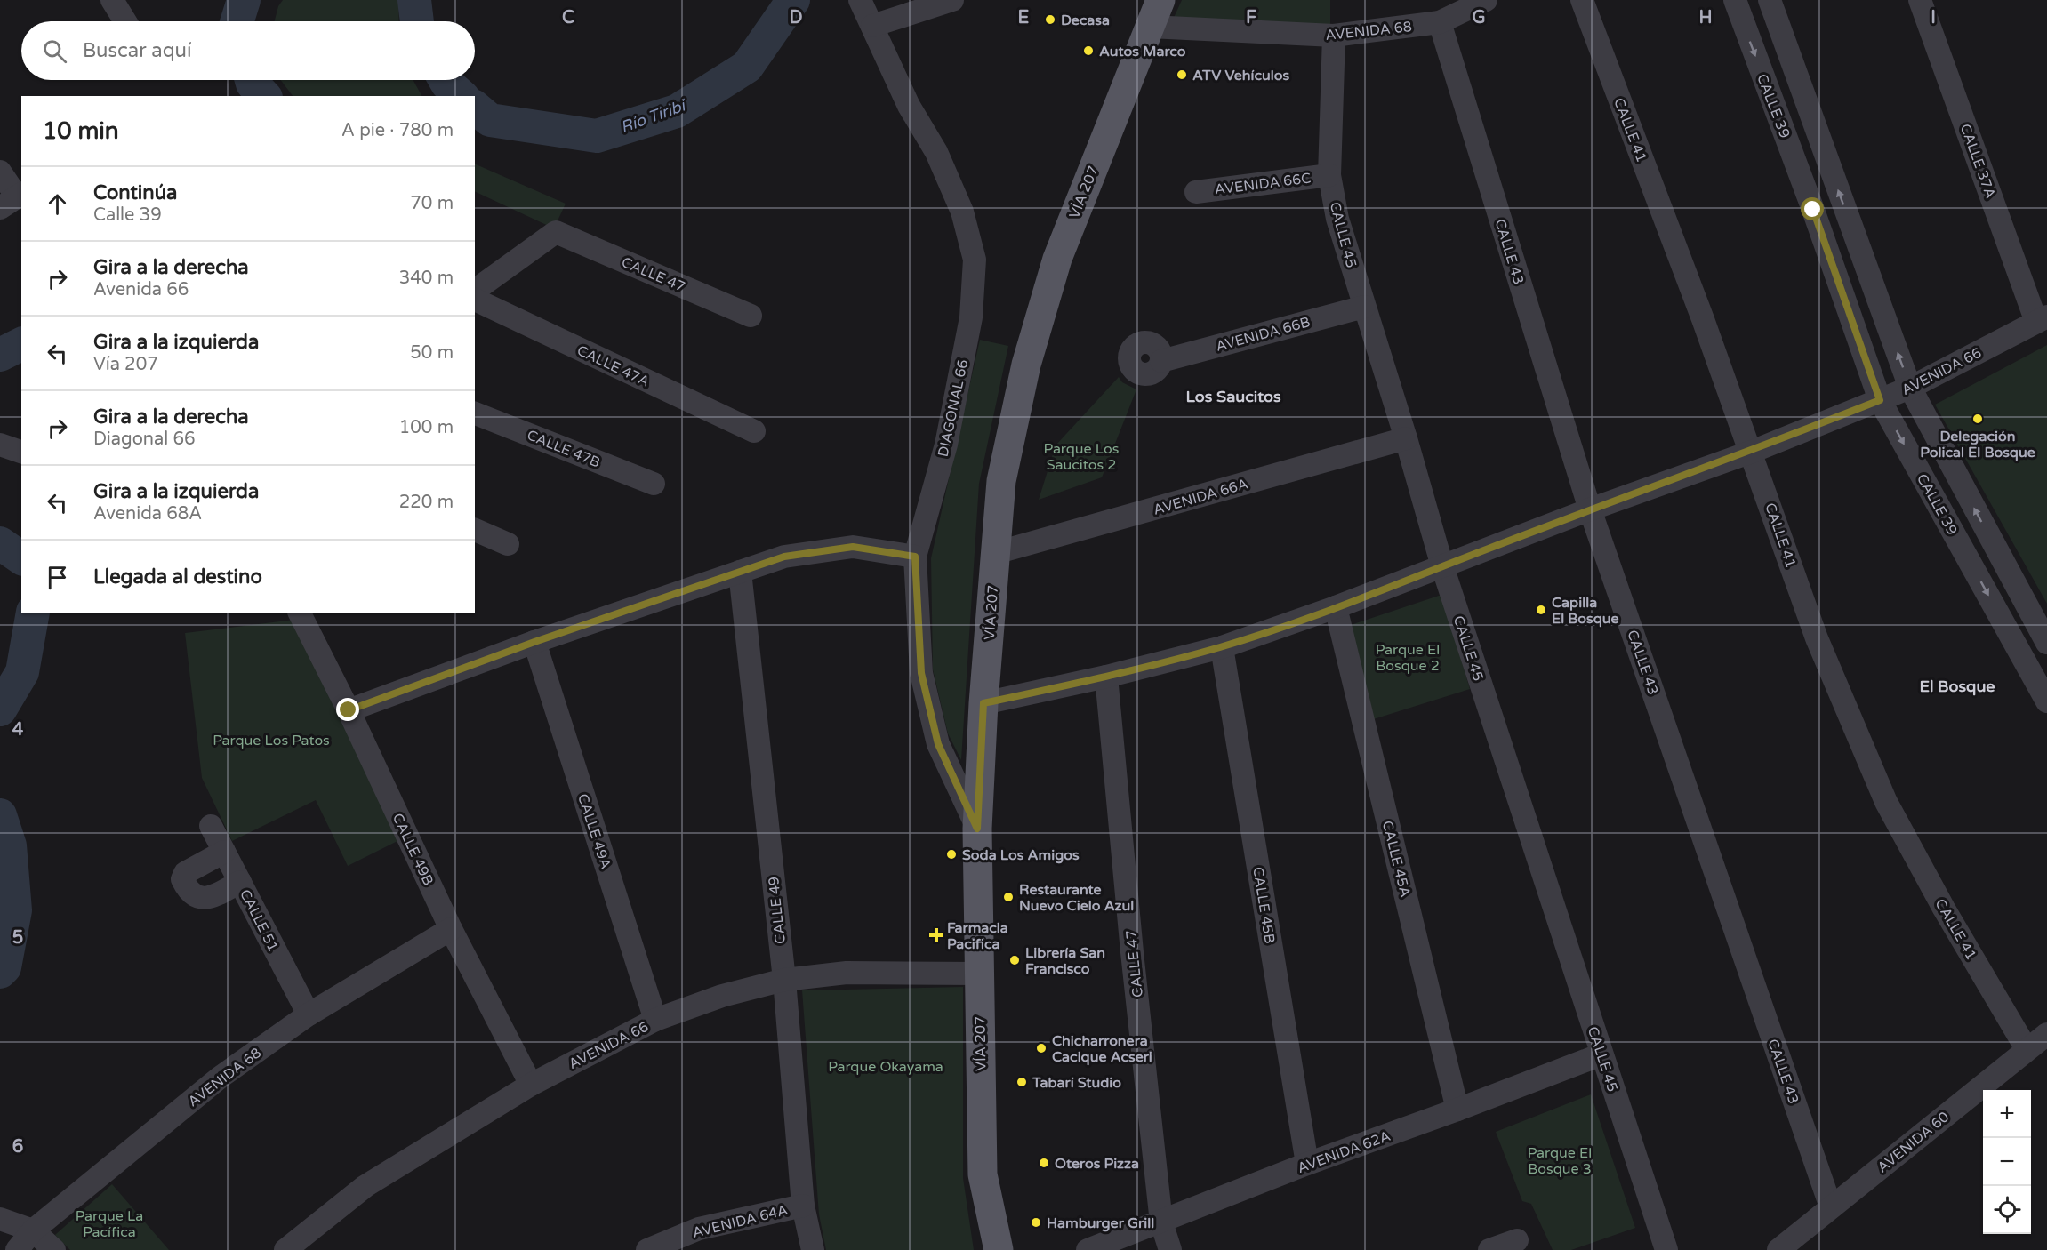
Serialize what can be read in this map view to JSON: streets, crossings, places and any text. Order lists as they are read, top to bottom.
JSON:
{
  "streets": {
    "main road": ["VÍA 207"],
    "street": [
      "AVENIDA 68",
      "CALLE 39",
      "CALLE 41",
      "CALLE 37A",
      "AVENIDA 66C",
      "CALLE 45",
      "CALLE 43",
      "CALLE 47",
      "AVENIDA 66B",
      "CALLE 47A",
      "AVENIDA 66",
      "DIAGONAL 66",
      "CALLE 47B",
      "AVENIDA 66A",
      "CALLE 49A",
      "CALLE 49B",
      "CALLE 45A",
      "CALLE 45B",
      "CALLE 49",
      "CALLE 51",
      "AVENIDA 60",
      "AVENIDA 62A",
      "AVENIDA 64A"
    ]
  },
  "crossings": [
    ["AVENIDA 68", "VÍA 207"],
    ["AVENIDA 68", "CALLE 45"],
    ["AVENIDA 68", "CALLE 43"],
    ["AVENIDA 68", "CALLE 49B"],
    ["AVENIDA 68", "CALLE 51"],
    ["CALLE 39", "AVENIDA 66"],
    ["CALLE 41", "AVENIDA 66"],
    ["CALLE 41", "AVENIDA 60"],
    ["CALLE 37A", "AVENIDA 66"],
    ["AVENIDA 66C", "CALLE 45"],
    ["VÍA 207", "AVENIDA 66"],
    ["VÍA 207", "DIAGONAL 66"],
    ["VÍA 207", "AVENIDA 66A"],
    ["CALLE 45", "AVENIDA 66B"],
    ["CALLE 45", "AVENIDA 66"],
    ["CALLE 45", "AVENIDA 66A"],
    ["CALLE 45", "AVENIDA 62A"],
    ["CALLE 43", "AVENIDA 66"],
    ["CALLE 43", "AVENIDA 60"],
    ["CALLE 47", "AVENIDA 66"],
    ["CALLE 47", "AVENIDA 62A"],
    ["AVENIDA 66", "CALLE 49A"],
    ["AVENIDA 66", "CALLE 49B"],
    ["AVENIDA 66", "CALLE 45A"],
    ["AVENIDA 66", "CALLE 45B"],
    ["AVENIDA 66", "CALLE 49"],
    ["CALLE 45A", "AVENIDA 62A"],
    ["CALLE 45B", "AVENIDA 62A"],
    ["CALLE 49", "AVENIDA 64A"]
  ],
  "districts": ["Los Saucitos", "El Bosque"],
  "water": ["Río Tiribí"],
  "parks": [
    "Parque Los Saucitos 2",
    "Parque El Bosque 2",
    "Parque Los Patos",
    "Parque Okayama",
    "Parque El Bosque 3",
    "Parque La Pacífica"
  ],
  "places": {
    "other": [
      "Decasa",
      "Autos Marco",
      "ATV Vehículos",
      "Delegación Polical El Bosque",
      "Capilla El Bosque",
      "Soda Los Amigos",
      "Restaurante Nuevo Cielo Azul",
      "Librería San Francisco",
      "Chicharronera Cacique Acseri",
      "Tabarí Studio",
      "Oteros Pizza",
      "Hamburger Grill"
    ],
    "health": ["Farmacia Pacifica"]
  },
  "page": {
    "search": "Buscar aquí",
    "heading": ["10 min", "A pie · 780 m"],
    "list": [
      ["Continúa", "Calle 39", "70 m"],
      ["Gira a la derecha", "Avenida 66", "340 m"],
      ["Gira a la izquierda", "Vía 207", "50 m"],
      ["Gira a la derecha", "Diagonal 66", "100 m"],
      ["Gira a la izquierda", "Avenida 68A", "220 m"],
      "Llegada al destino"
    ],
    "map_buttons": ["+", "−"]
  },
  "grid": {
    "columns": [
      "C",
      "D",
      "E",
      "F",
      "G",
      "H",
      "I"
    ],
    "rows": ["4", "5", "6"]
  }
}
